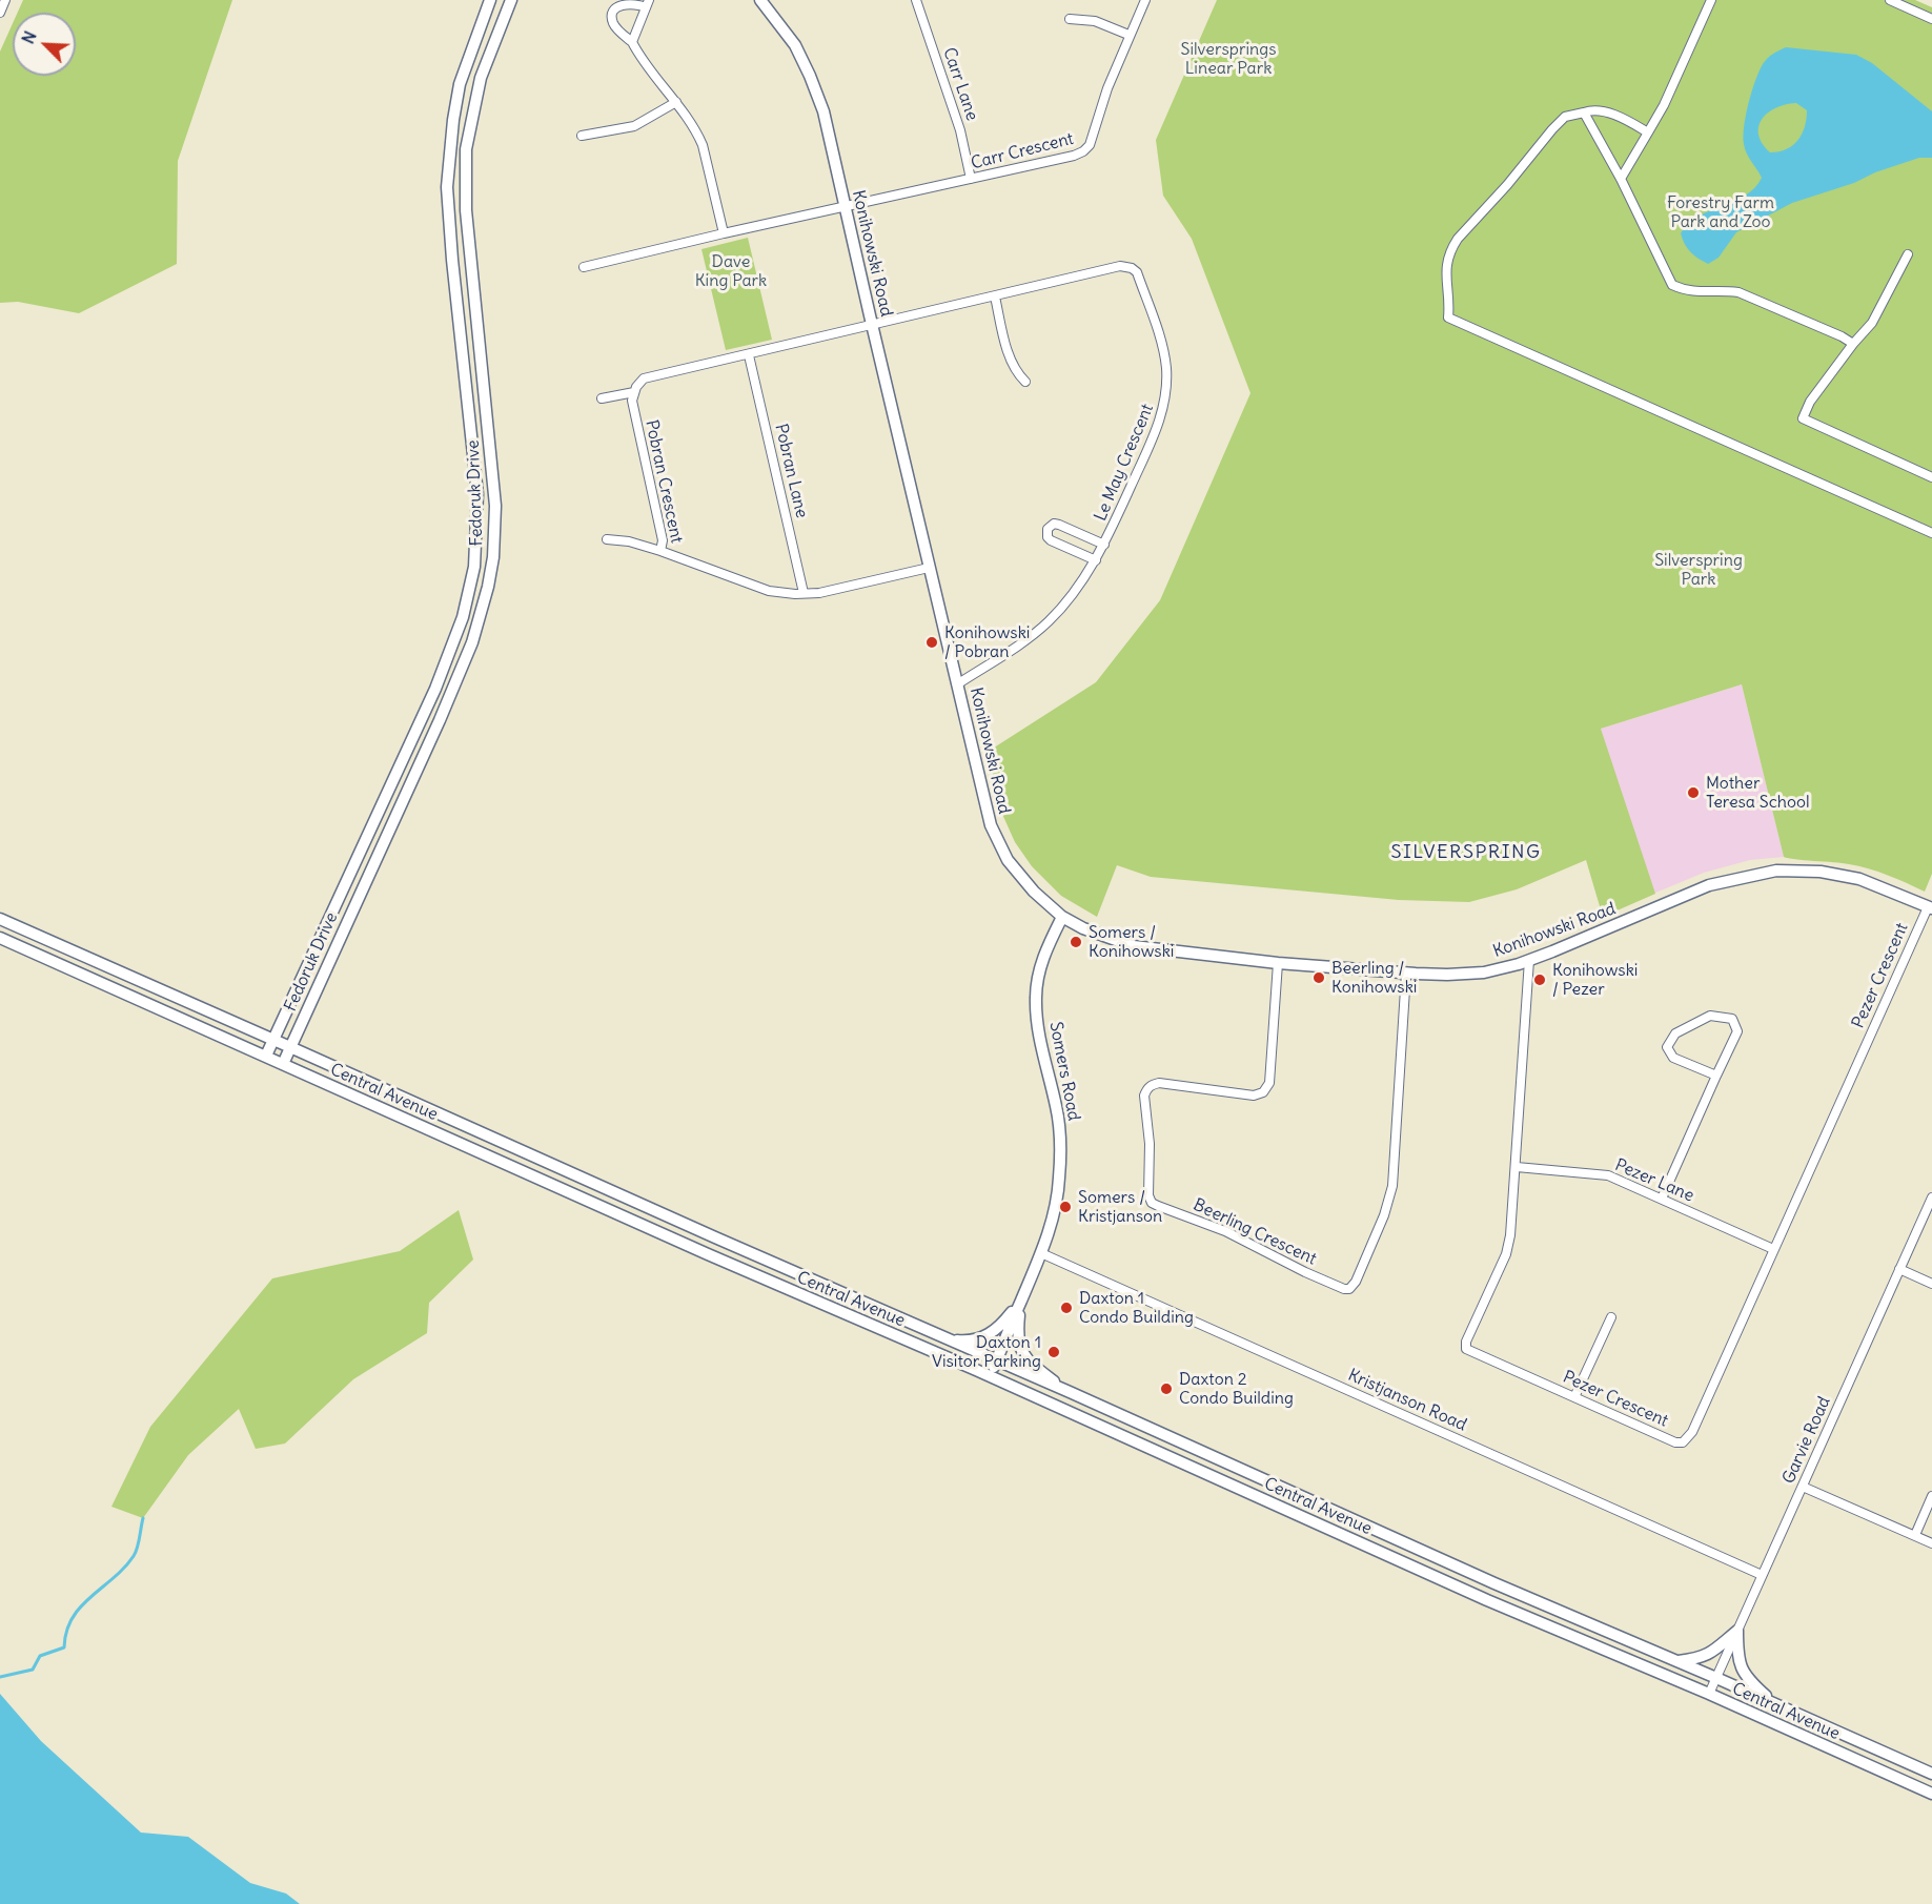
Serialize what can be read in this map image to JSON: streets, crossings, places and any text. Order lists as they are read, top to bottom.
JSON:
{
  "streets": {
    "main road": [
      "Konihowski Road",
      "Fedoruk Drive",
      "Somers Road",
      "Central Avenue"
    ],
    "street": [
      "Carr Lane",
      "Carr Crescent",
      "Le May Crescent",
      "Pobran Lane",
      "Pobran Crescent",
      "Pezer Crescent",
      "Pezer Lane",
      "Beerling Crescent",
      "Kristjanson Road",
      "Garvie Road"
    ]
  },
  "crossings": [
    ["Carr Lane", "Carr Crescent"],
    ["Carr Crescent", "Konihowski Road"],
    ["Konihowski Road", "Le May Crescent"],
    ["Konihowski Road", "Pobran Crescent"],
    ["Konihowski Road", "Pezer Crescent"],
    ["Konihowski Road", "Somers Road"],
    ["Konihowski Road", "Beerling Crescent"],
    ["Pobran Lane", "Pobran Crescent"],
    ["Fedoruk Drive", "Central Avenue"],
    ["Pezer Crescent", "Pezer Lane"],
    ["Somers Road", "Central Avenue"],
    ["Somers Road", "Kristjanson Road"],
    ["Central Avenue", "Garvie Road"],
    ["Kristjanson Road", "Garvie Road"]
  ],
  "districts": ["SILVERSPRING"],
  "parks": [
    "Silversprings Linear Park",
    "Forestry Farm Park and Zoo",
    "Dave King Park",
    "Silverspring Park"
  ],
  "places": [
    "Konihowski / Pobran",
    "Mother Teresa School",
    "Somers / Konihowski",
    "Beerling / Konihowski",
    "Konihowski / Pezer",
    "Somers / Kristjanson",
    "Daxton 1 Condo Building",
    "Daxton 1 Visitor Parking",
    "Daxton 2 Condo Building"
  ],
  "north": "top left"
}
